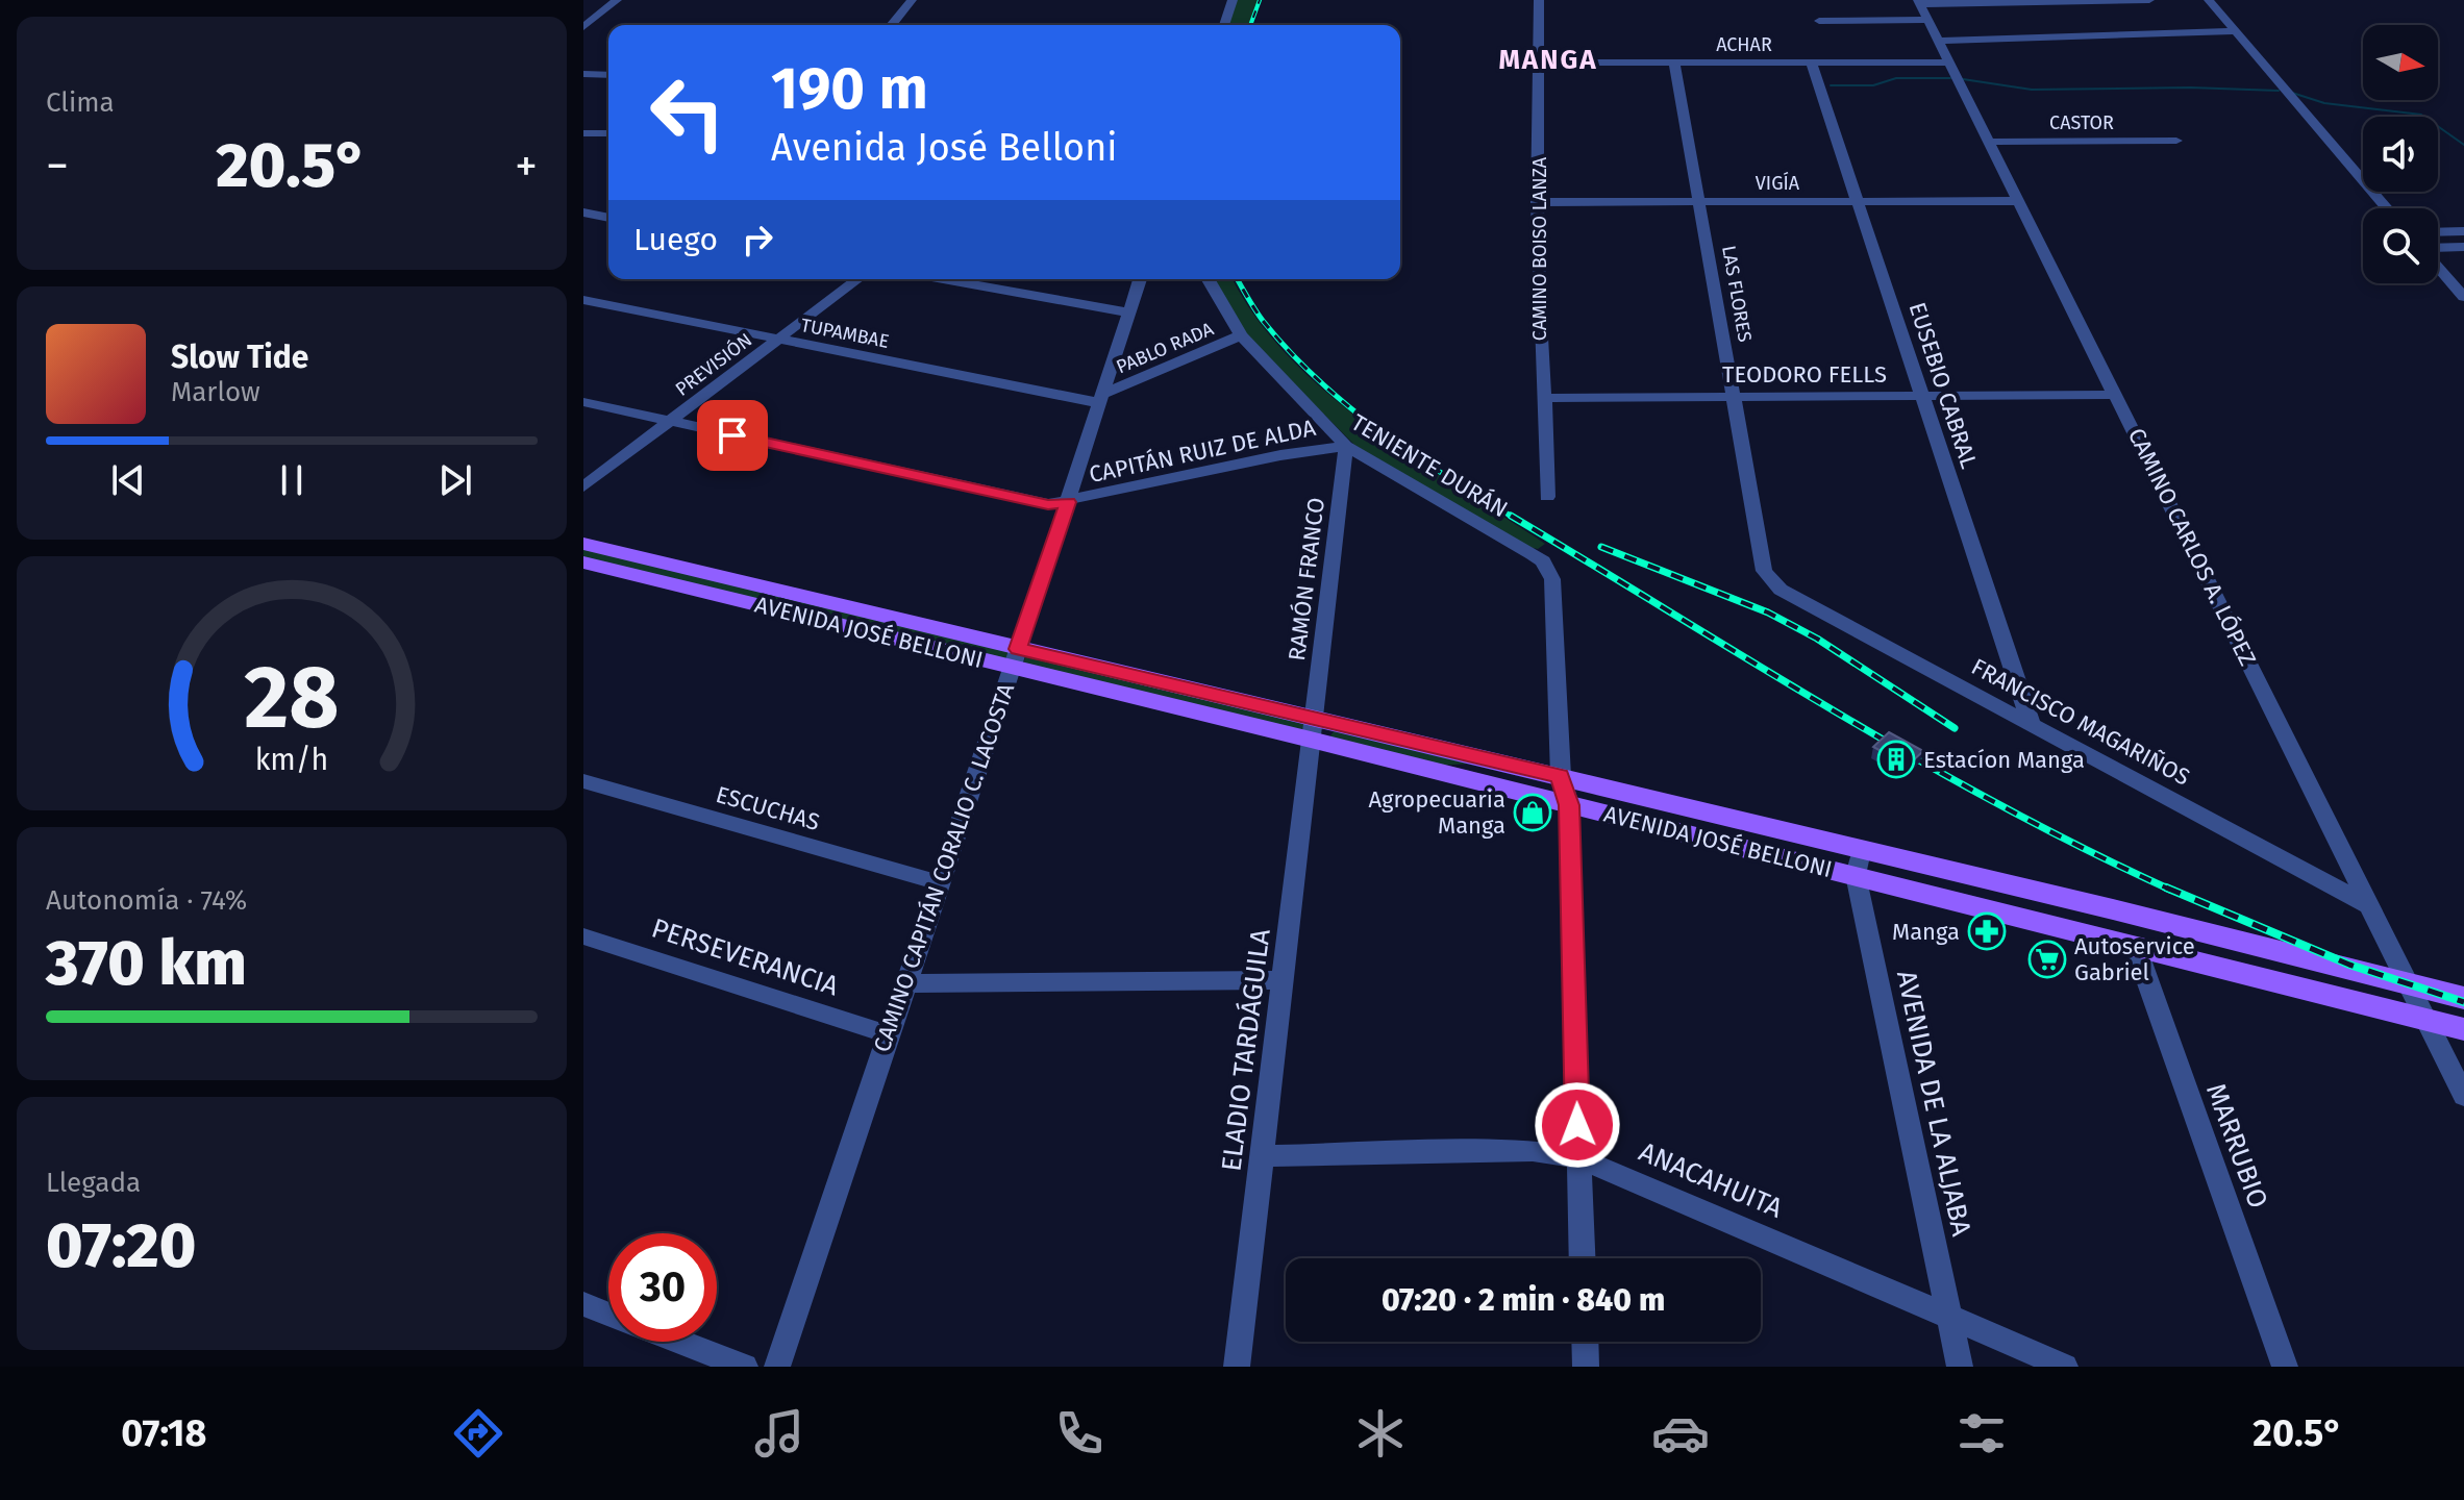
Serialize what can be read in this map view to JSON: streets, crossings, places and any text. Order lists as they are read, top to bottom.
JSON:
{
  "streets": {
    "main road": ["AVENIDA JOSÉ BELLONI"],
    "street": [
      "ACHAR",
      "CASTOR",
      "VIGÍA",
      "CAMINO BOISO LANZA",
      "LAS FLORES",
      "TUPAMBAE",
      "PABLO RADA",
      "PREVISIÓN",
      "TEODORO FELLS",
      "EUSEBIO CABRAL",
      "CAPITÁN RUIZ DE ALDA",
      "TENIENTE DURÁN",
      "CAMINO CARLOS A. LÓPEZ",
      "RAMÓN FRANCO",
      "FRANCISCO MAGARIÑOS",
      "ESCUCHAS",
      "CAMINO CAPITÁN CORALIO C. LACOSTA",
      "PERSEVERANCIA",
      "ELADIO TARDÁGUILA",
      "AVENIDA DE LA ALJABA",
      "MARRUBIO",
      "ANACAHUITA"
    ]
  },
  "crossings": [
    ["ACHAR", "CAMINO BOISO LANZA"],
    ["ACHAR", "LAS FLORES"],
    ["ACHAR", "EUSEBIO CABRAL"],
    ["ACHAR", "CAMINO CARLOS A. LÓPEZ"],
    ["CASTOR", "CAMINO CARLOS A. LÓPEZ"],
    ["VIGÍA", "CAMINO BOISO LANZA"],
    ["VIGÍA", "LAS FLORES"],
    ["VIGÍA", "EUSEBIO CABRAL"],
    ["VIGÍA", "CAMINO CARLOS A. LÓPEZ"],
    ["CAMINO BOISO LANZA", "TEODORO FELLS"],
    ["LAS FLORES", "TEODORO FELLS"],
    ["LAS FLORES", "FRANCISCO MAGARIÑOS"],
    ["TUPAMBAE", "PABLO RADA"],
    ["TUPAMBAE", "PREVISIÓN"],
    ["TUPAMBAE", "CAMINO CAPITÁN CORALIO C. LACOSTA"],
    ["PABLO RADA", "TENIENTE DURÁN"],
    ["PABLO RADA", "CAMINO CAPITÁN CORALIO C. LACOSTA"],
    ["PREVISIÓN", "CAPITÁN RUIZ DE ALDA"],
    ["TEODORO FELLS", "EUSEBIO CABRAL"],
    ["TEODORO FELLS", "CAMINO CARLOS A. LÓPEZ"],
    ["EUSEBIO CABRAL", "FRANCISCO MAGARIÑOS"],
    ["CAPITÁN RUIZ DE ALDA", "TENIENTE DURÁN"],
    ["CAPITÁN RUIZ DE ALDA", "RAMÓN FRANCO"],
    ["CAPITÁN RUIZ DE ALDA", "CAMINO CAPITÁN CORALIO C. LACOSTA"],
    ["TENIENTE DURÁN", "RAMÓN FRANCO"],
    ["TENIENTE DURÁN", "AVENIDA JOSÉ BELLONI"],
    ["CAMINO CARLOS A. LÓPEZ", "AVENIDA JOSÉ BELLONI"],
    ["CAMINO CARLOS A. LÓPEZ", "FRANCISCO MAGARIÑOS"],
    ["RAMÓN FRANCO", "AVENIDA JOSÉ BELLONI"],
    ["RAMÓN FRANCO", "ELADIO TARDÁGUILA"],
    ["AVENIDA JOSÉ BELLONI", "CAMINO CAPITÁN CORALIO C. LACOSTA"],
    ["AVENIDA JOSÉ BELLONI", "ELADIO TARDÁGUILA"],
    ["AVENIDA JOSÉ BELLONI", "AVENIDA DE LA ALJABA"],
    ["AVENIDA JOSÉ BELLONI", "MARRUBIO"],
    ["ESCUCHAS", "CAMINO CAPITÁN CORALIO C. LACOSTA"],
    ["CAMINO CAPITÁN CORALIO C. LACOSTA", "PERSEVERANCIA"],
    ["ELADIO TARDÁGUILA", "ANACAHUITA"],
    ["AVENIDA DE LA ALJABA", "ANACAHUITA"]
  ],
  "districts": ["MANGA"],
  "places": {
    "building": ["Estacíon Manga"],
    "shop": ["Agropecuaria Manga"],
    "pharmacy": ["Manga"],
    "supermarket": ["Autoservice Gabriel"]
  },
  "north": "right",
  "page": {
    "tile": [
      "Clima",
      ["Autonomía · 74%", "370 km"],
      ["Llegada", "07:20"]
    ],
    "turn": ["190 m", "Avenida José Belloni"],
    "heat": ["−", "20.5°", "+"],
    "then": "Luego",
    "song": ["Slow Tide", "Marlow"],
    "limit": "30",
    "trip": "07:20 · 2 min · 840 m",
    "tabs": ["07:18", "20.5°"],
    "gauge": ["28", "km/h"]
  }
}
